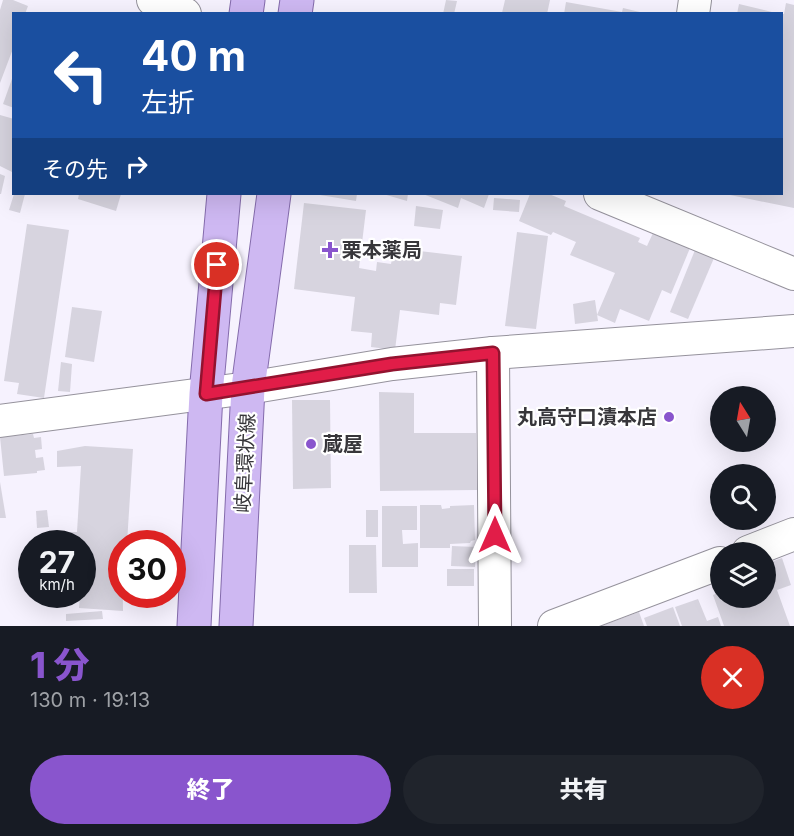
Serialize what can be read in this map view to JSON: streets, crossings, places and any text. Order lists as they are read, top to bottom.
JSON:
{
  "streets": {
    "main road": ["岐阜環状線"]
  },
  "places": {
    "health": ["栗本薬局"],
    "other": ["丸高守口漬本店", "蔵屋"]
  },
  "north": "top",
  "page": {
    "turn": ["40 m", "左折"],
    "then": "その先",
    "speed": "27 km/h",
    "limit": "30",
    "heading": ["1 分", "130 m · 19:13"],
    "buttons": ["終了", "共有"]
  }
}
